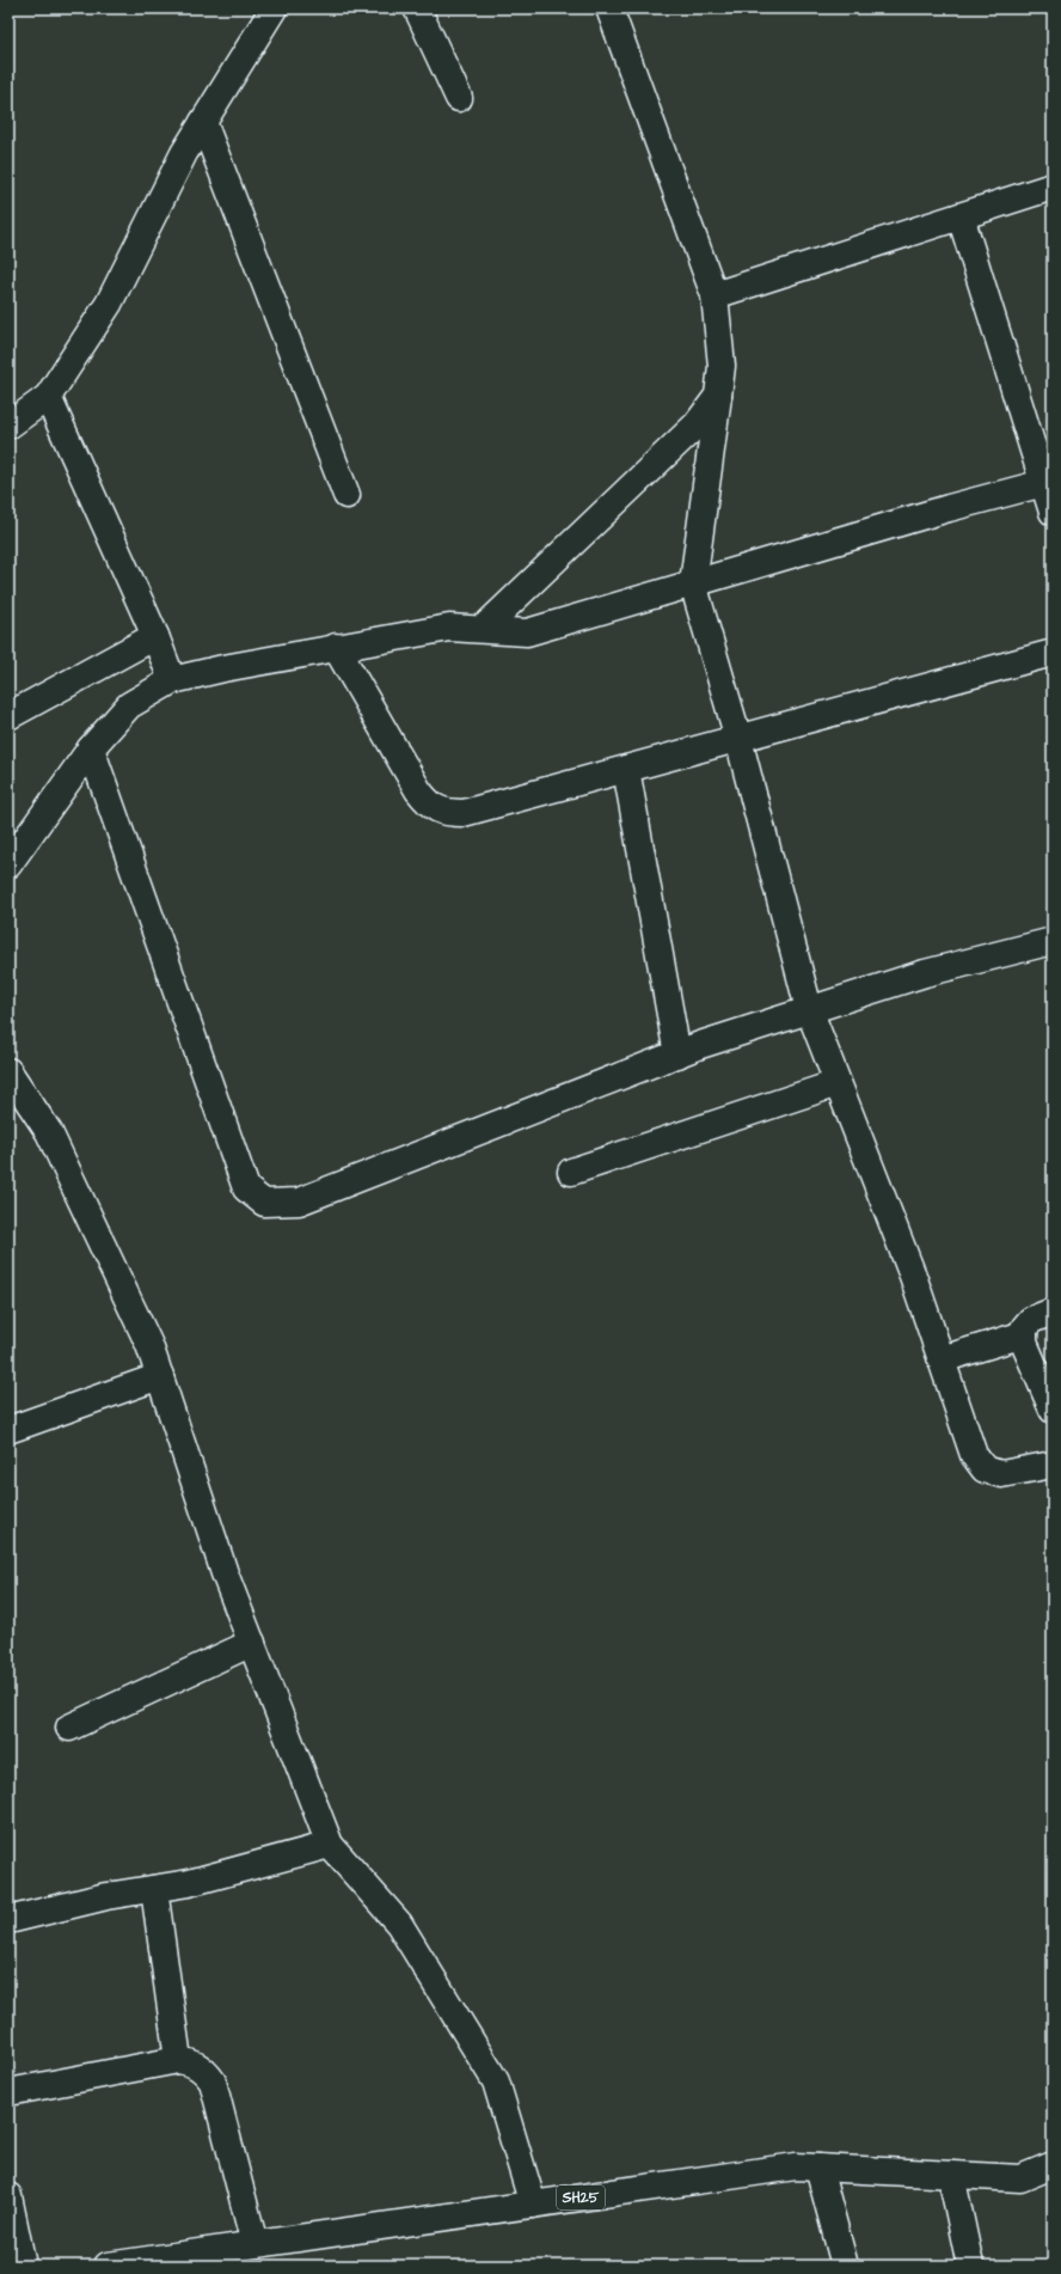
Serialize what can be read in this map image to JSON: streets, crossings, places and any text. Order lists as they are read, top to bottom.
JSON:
{
  "streets": {
    "street": ["SH25"]
  }
}
